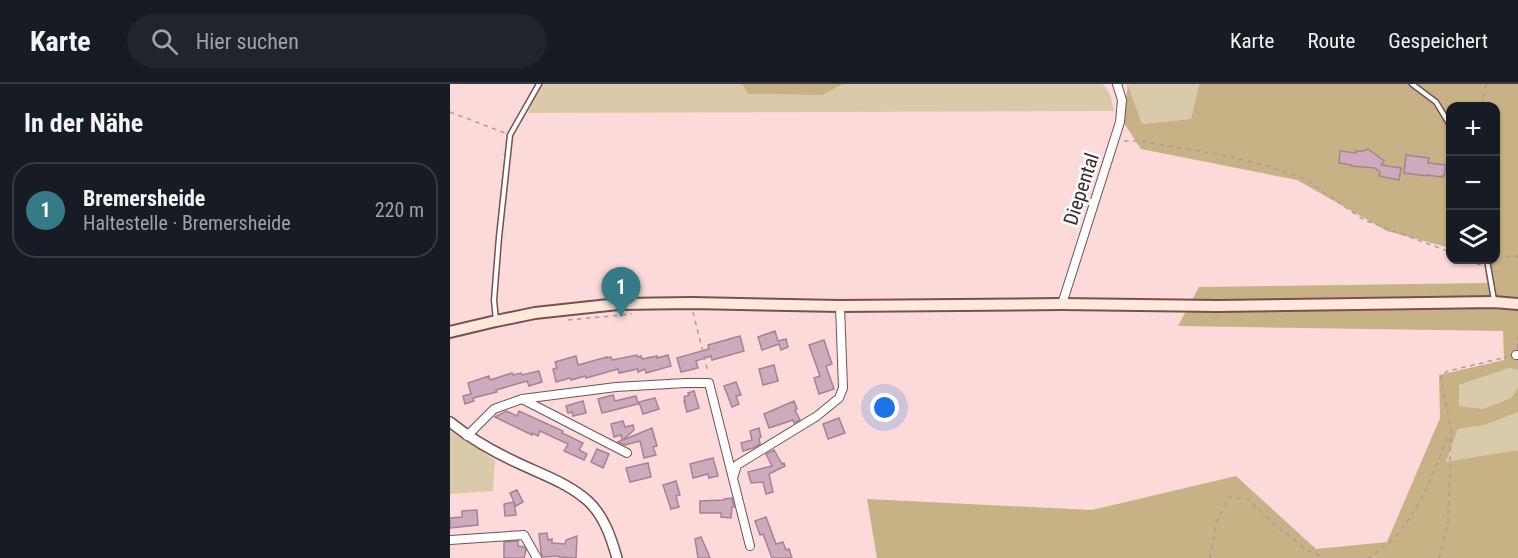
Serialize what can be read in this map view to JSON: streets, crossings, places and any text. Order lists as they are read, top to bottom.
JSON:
{
  "streets": {
    "street": ["Diepental"]
  },
  "page": {
    "header": "Karte",
    "search": "Hier suchen",
    "nav": ["Karte", "Route", "Gespeichert"],
    "heading": "In der Nähe",
    "map_buttons": ["+", "−"],
    "list": [
      {
        "mark": "1",
        "name": "Bremersheide",
        "note": "Haltestelle · Bremersheide",
        "value": "220 m"
      }
    ],
    "pins": "1"
  }
}
